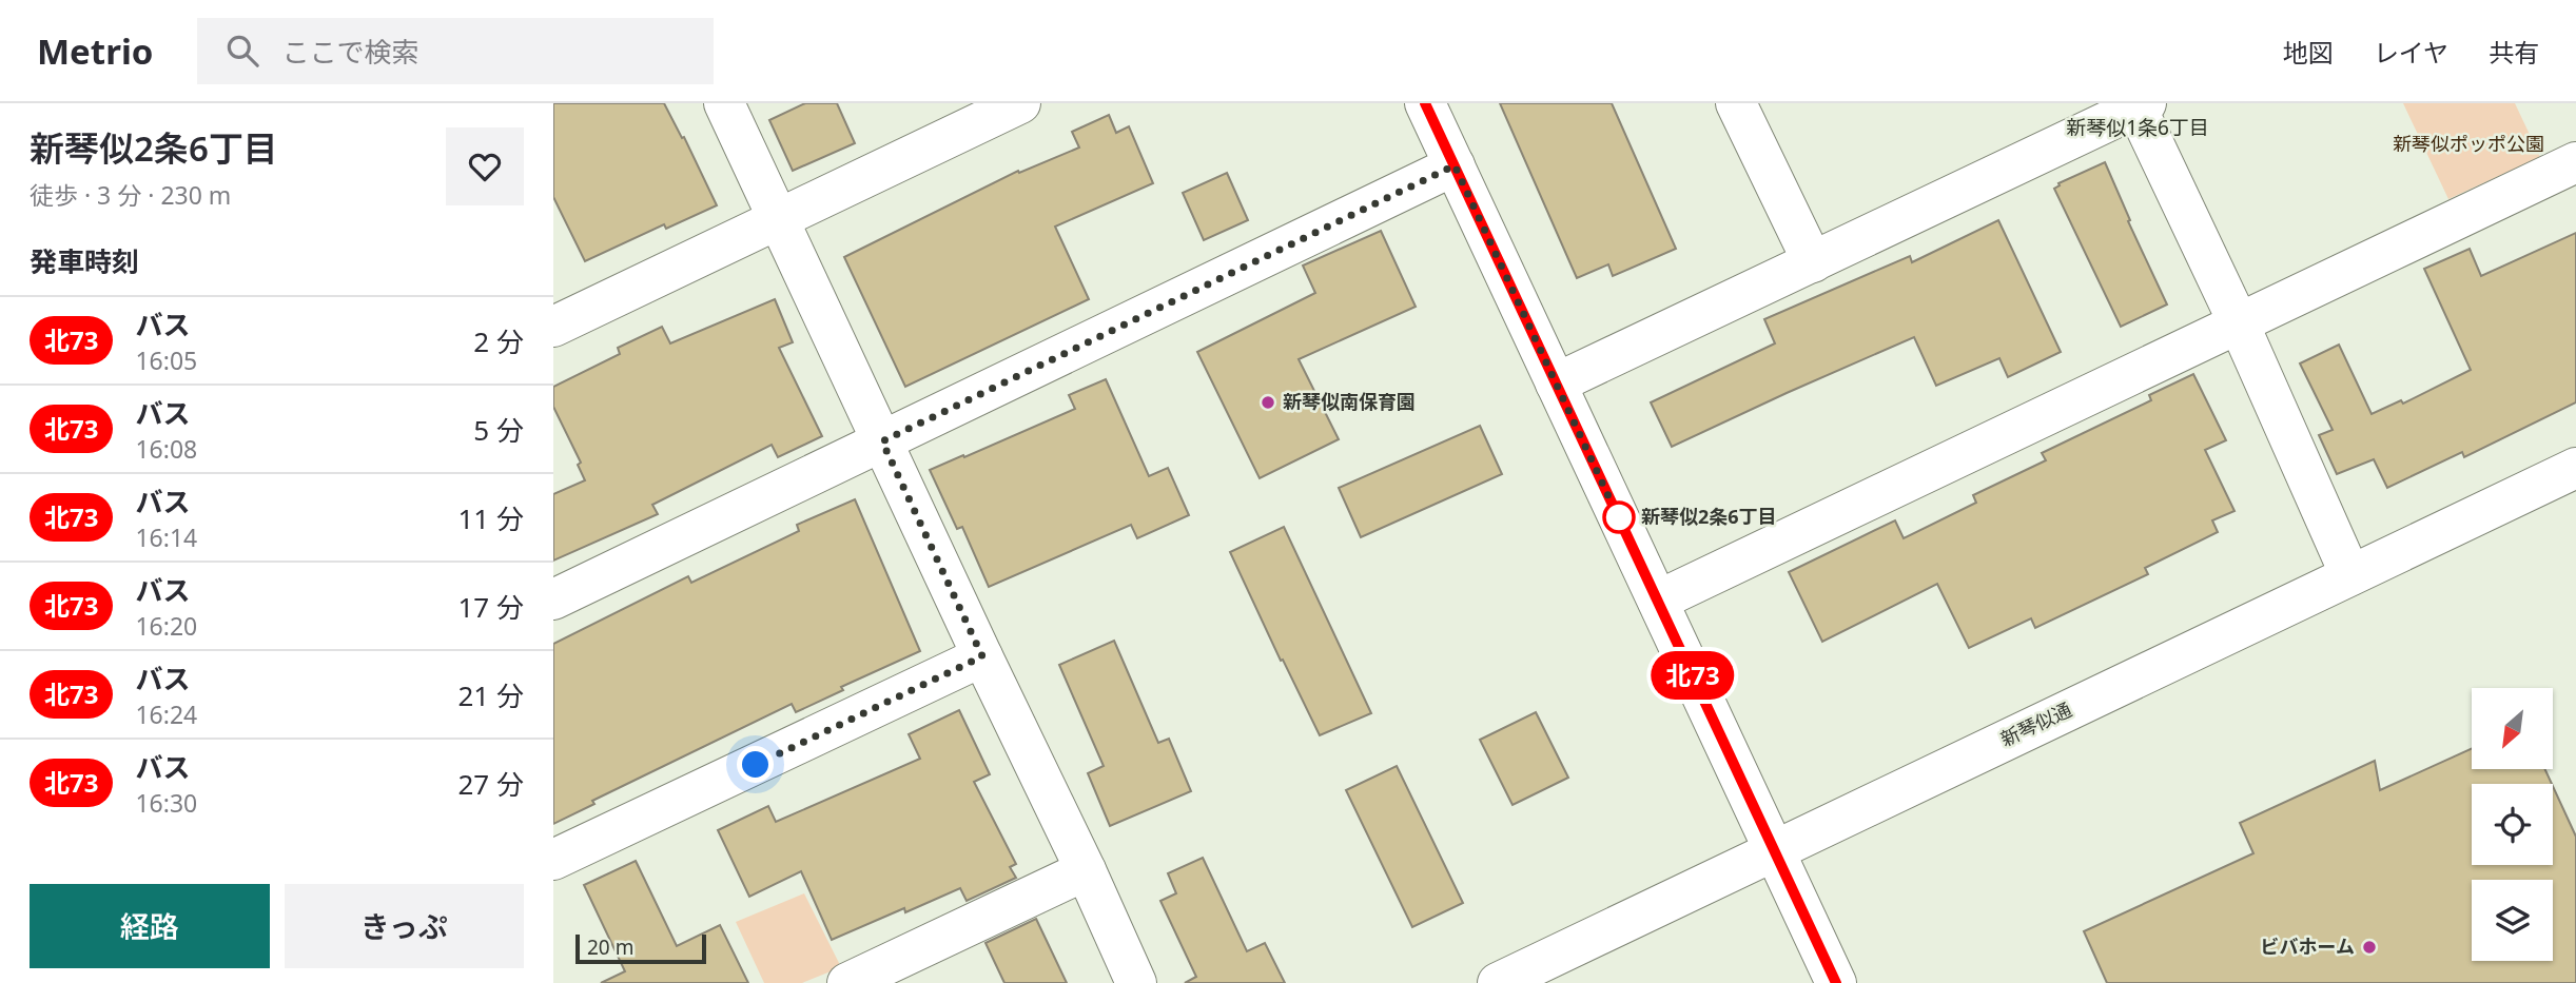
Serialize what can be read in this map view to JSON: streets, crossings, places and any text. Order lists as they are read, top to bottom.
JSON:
{
  "streets": {
    "street": ["新琴似通"]
  },
  "districts": ["新琴似1条6丁目"],
  "parks": ["新琴似ポッポ公園"],
  "places": ["新琴似南保育園", "新琴似2条6丁目", "ビバホーム"],
  "lines": ["bus line 北73"],
  "scale_bar": "20 m",
  "north": "bottom left",
  "page": {
    "header": "Metrio",
    "search": "ここで検索",
    "nav": ["地図", "レイヤ", "共有"],
    "heading": [
      ["新琴似2条6丁目", "徒歩 · 3 分 · 230 m"],
      "発車時刻"
    ],
    "on_map": "北73",
    "list": [
      {
        "mark": "北73",
        "name": "バス",
        "note": "16:05",
        "value": "2 分"
      },
      {
        "mark": "北73",
        "name": "バス",
        "note": "16:08",
        "value": "5 分"
      },
      {
        "mark": "北73",
        "name": "バス",
        "note": "16:14",
        "value": "11 分"
      },
      {
        "mark": "北73",
        "name": "バス",
        "note": "16:20",
        "value": "17 分"
      },
      {
        "mark": "北73",
        "name": "バス",
        "note": "16:24",
        "value": "21 分"
      },
      {
        "mark": "北73",
        "name": "バス",
        "note": "16:30",
        "value": "27 分"
      }
    ],
    "buttons": ["経路", "きっぷ"],
    "scale": "20 m"
  }
}
